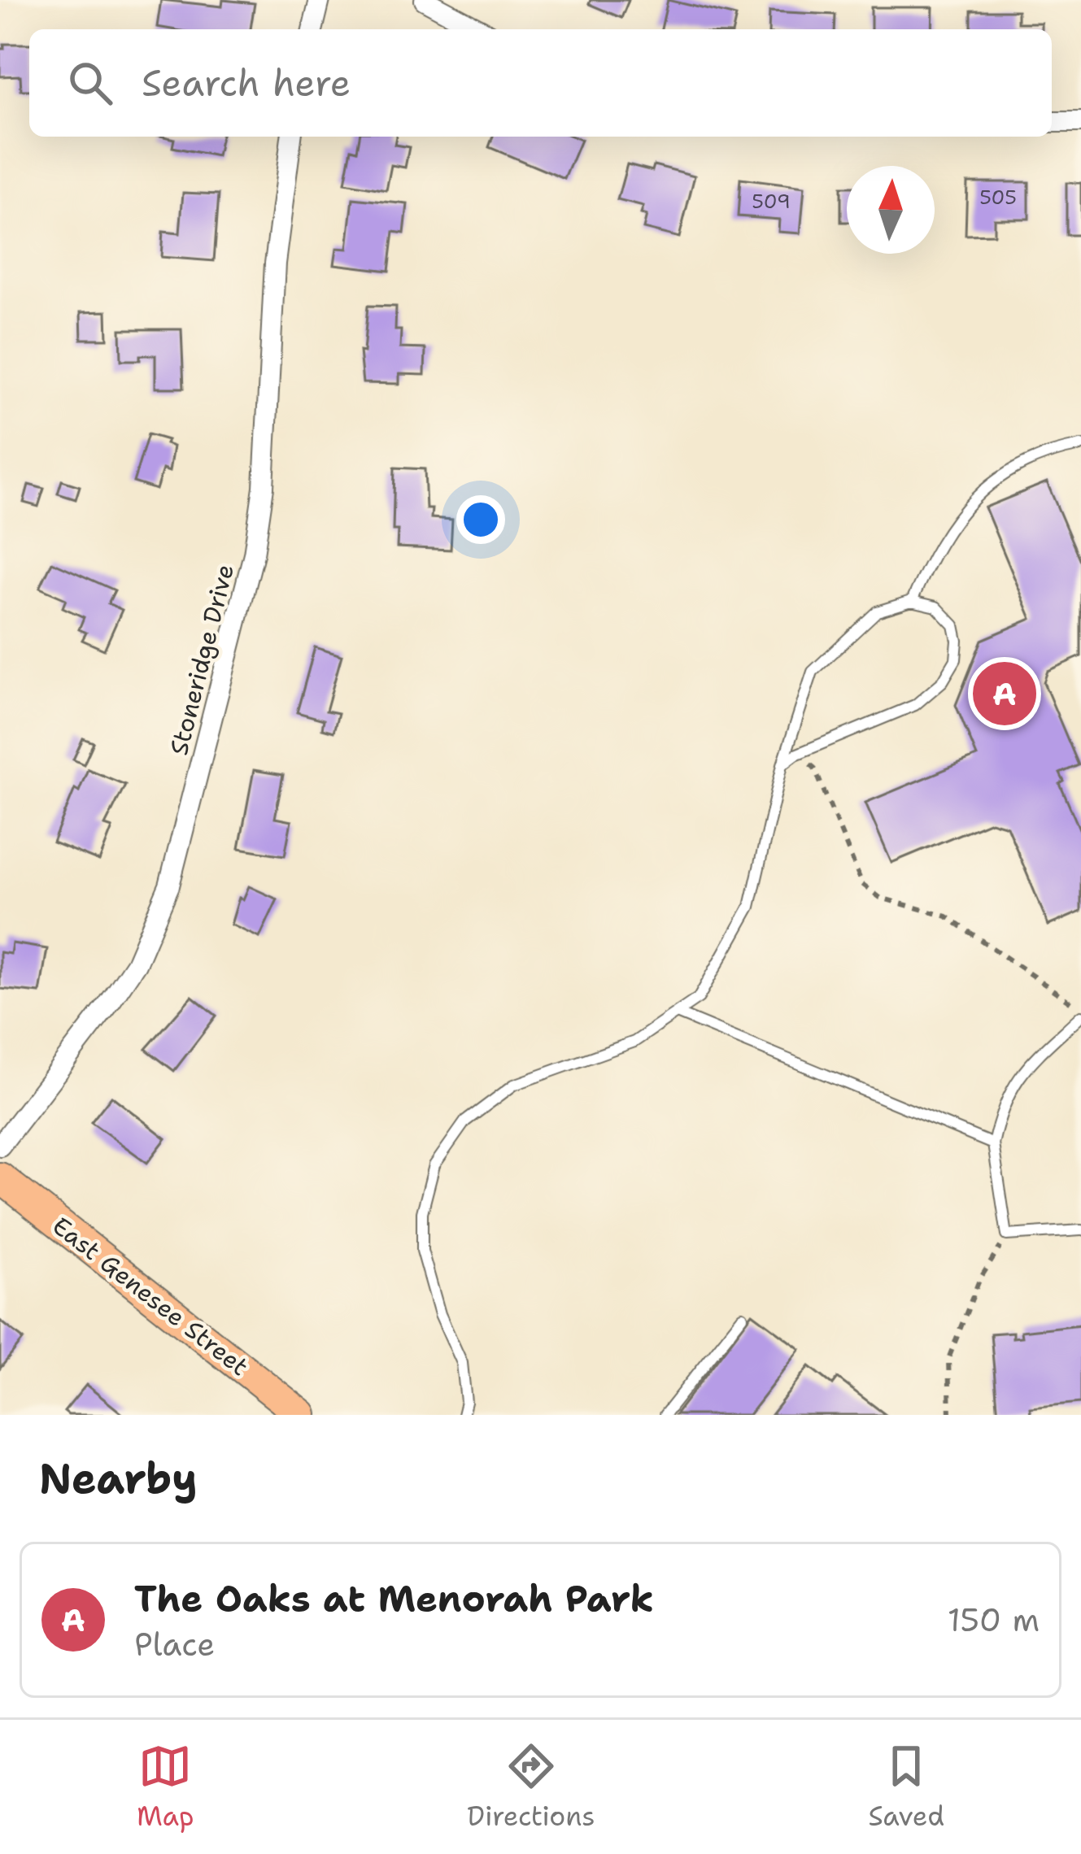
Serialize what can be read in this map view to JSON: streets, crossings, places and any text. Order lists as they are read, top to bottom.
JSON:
{
  "streets": {
    "main road": ["East Genesee Street"],
    "street": ["Stoneridge Drive"]
  },
  "house_numbers": ["505", "509"],
  "north": "top",
  "page": {
    "search": "Search here",
    "pins": "A",
    "heading": "Nearby",
    "list": [
      {
        "mark": "A",
        "name": "The Oaks at Menorah Park",
        "note": "Place",
        "value": "150 m"
      }
    ],
    "nav": ["Map", "Directions", "Saved"]
  }
}
